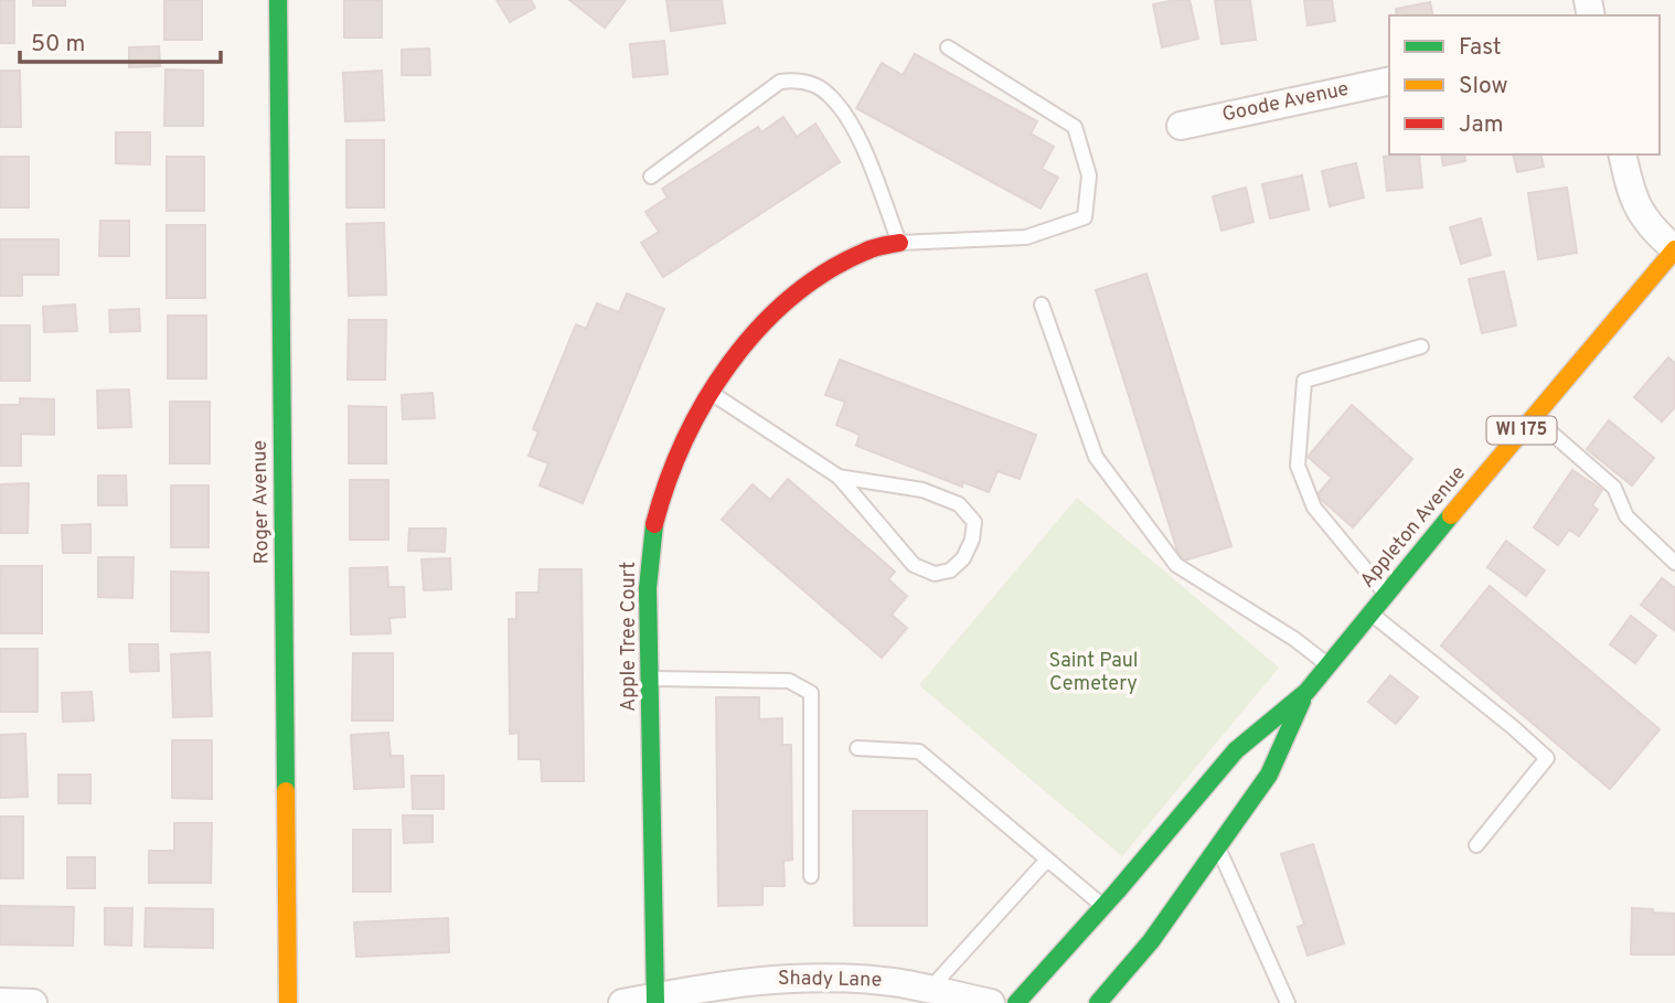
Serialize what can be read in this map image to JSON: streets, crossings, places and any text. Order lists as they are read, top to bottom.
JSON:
{
  "streets": {
    "street": [
      "Goode Avenue",
      "WI 175",
      "Roger Avenue",
      "Appleton Avenue",
      "Apple Tree Court",
      "Shady Lane"
    ]
  },
  "crossings": [
    ["Apple Tree Court", "Shady Lane"]
  ],
  "parks": ["Saint Paul Cemetery"],
  "legend": ["Fast", "Slow", "Jam"],
  "scale_bar": "50 m"
}
